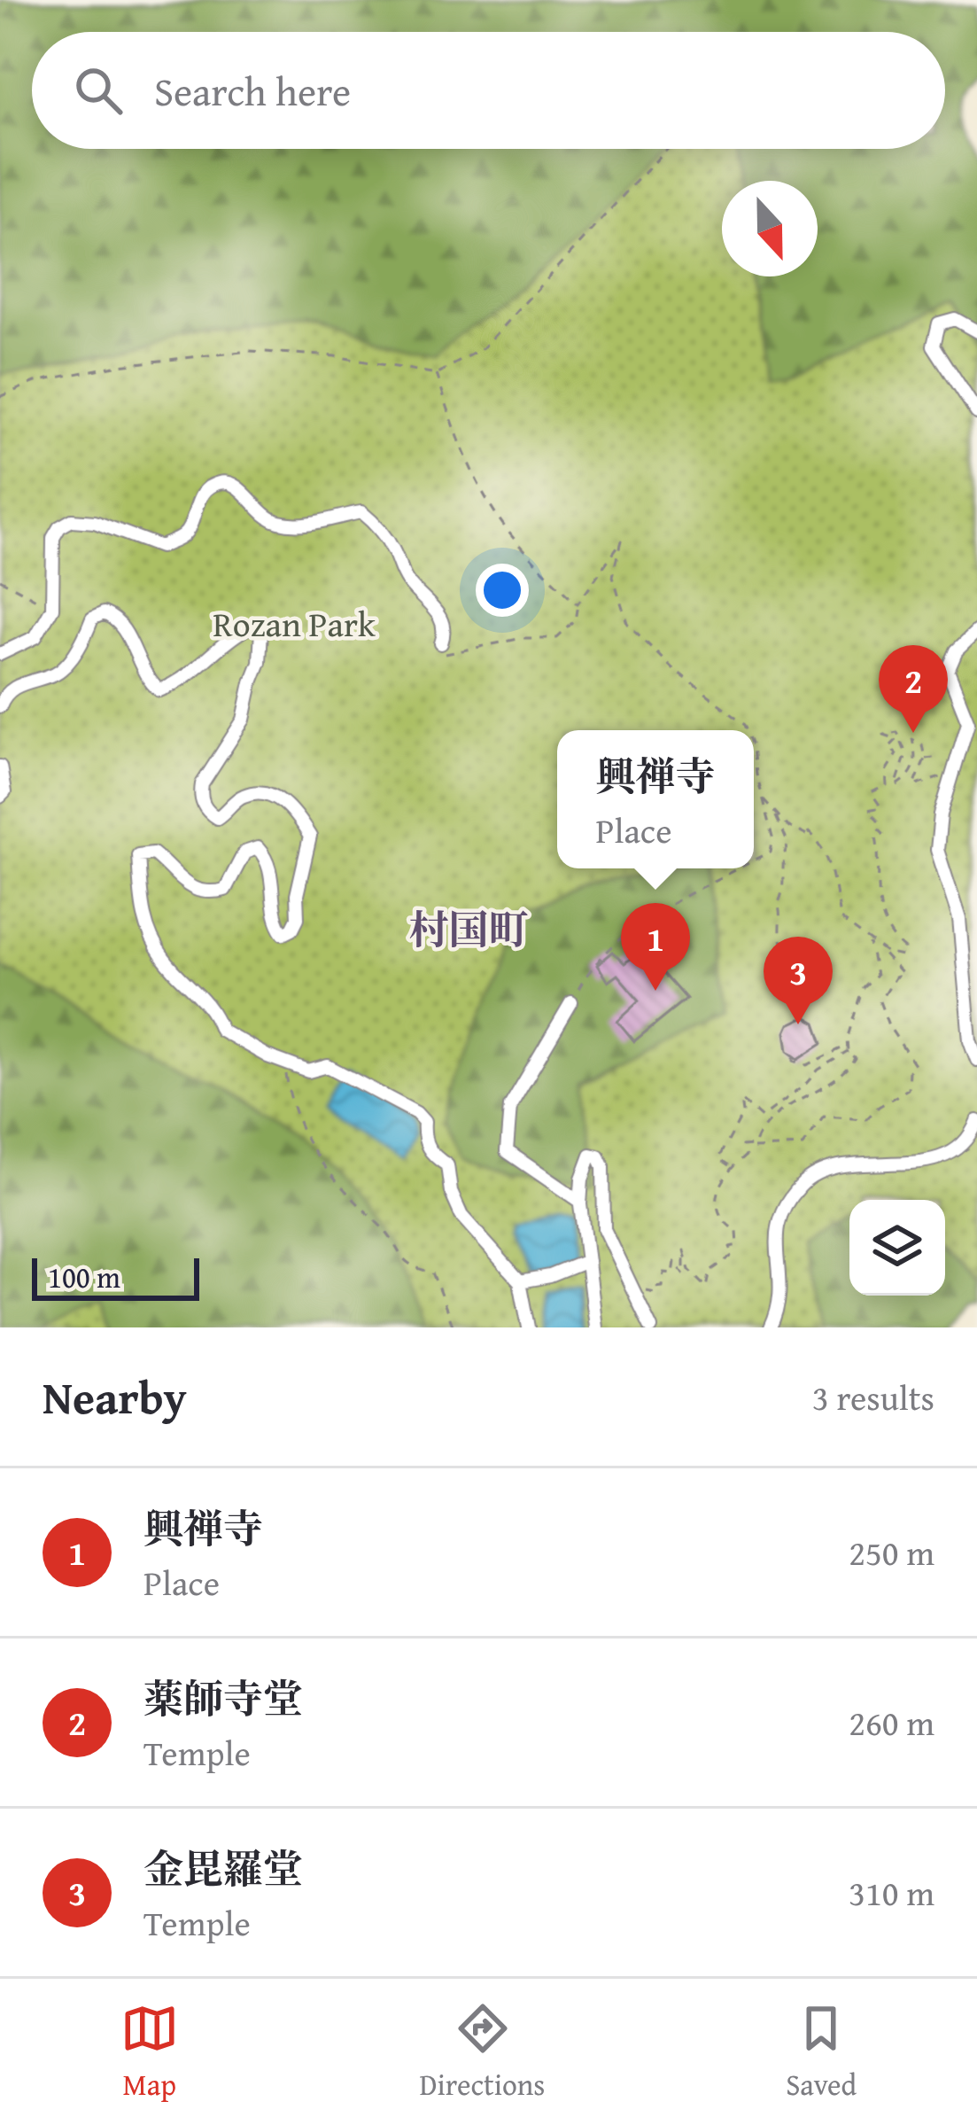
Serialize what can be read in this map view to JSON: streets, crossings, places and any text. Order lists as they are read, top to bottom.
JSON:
{
  "districts": ["村国町"],
  "parks": ["Rozan Park"],
  "scale_bar": "100 m",
  "north": "bottom",
  "page": {
    "search": "Search here",
    "pins": ["2", "1", "3"],
    "popup": ["興禅寺", "Place"],
    "scale": "100 m",
    "heading": ["Nearby", "3 results"],
    "list": [
      {
        "mark": "1",
        "name": "興禅寺",
        "note": "Place",
        "value": "250 m"
      },
      {
        "mark": "2",
        "name": "薬師寺堂",
        "note": "Temple",
        "value": "260 m"
      },
      {
        "mark": "3",
        "name": "金毘羅堂",
        "note": "Temple",
        "value": "310 m"
      }
    ],
    "nav": ["Map", "Directions", "Saved"]
  }
}
